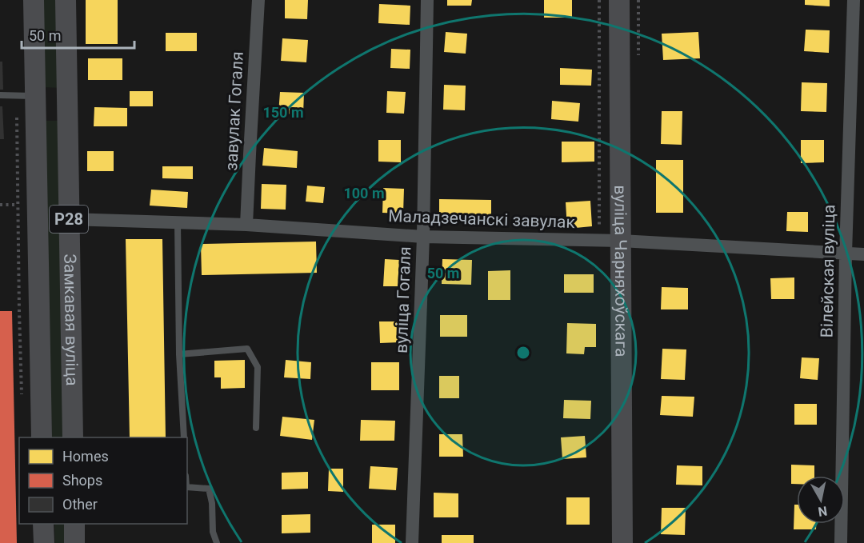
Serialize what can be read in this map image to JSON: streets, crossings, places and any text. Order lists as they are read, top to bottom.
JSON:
{
  "streets": {
    "main road": ["Р28", "вуліца Чарняхоўскага", "Замкавая вуліца"],
    "street": [
      "завулак Гогаля",
      "Маладзечанскі завулак",
      "Вілейская вуліца",
      "вуліца Гогаля"
    ]
  },
  "crossings": [
    ["завулак Гогаля", "Маладзечанскі завулак"],
    ["Маладзечанскі завулак", "вуліца Чарняхоўскага"],
    ["Маладзечанскі завулак", "Вілейская вуліца"],
    ["Маладзечанскі завулак", "вуліца Гогаля"],
    ["Маладзечанскі завулак", "Замкавая вуліца"]
  ],
  "legend": ["Homes", "Shops", "Other"],
  "scale_bar": "50 m",
  "north": "bottom",
  "rings": ["150 m", "100 m", "50 m"]
}
